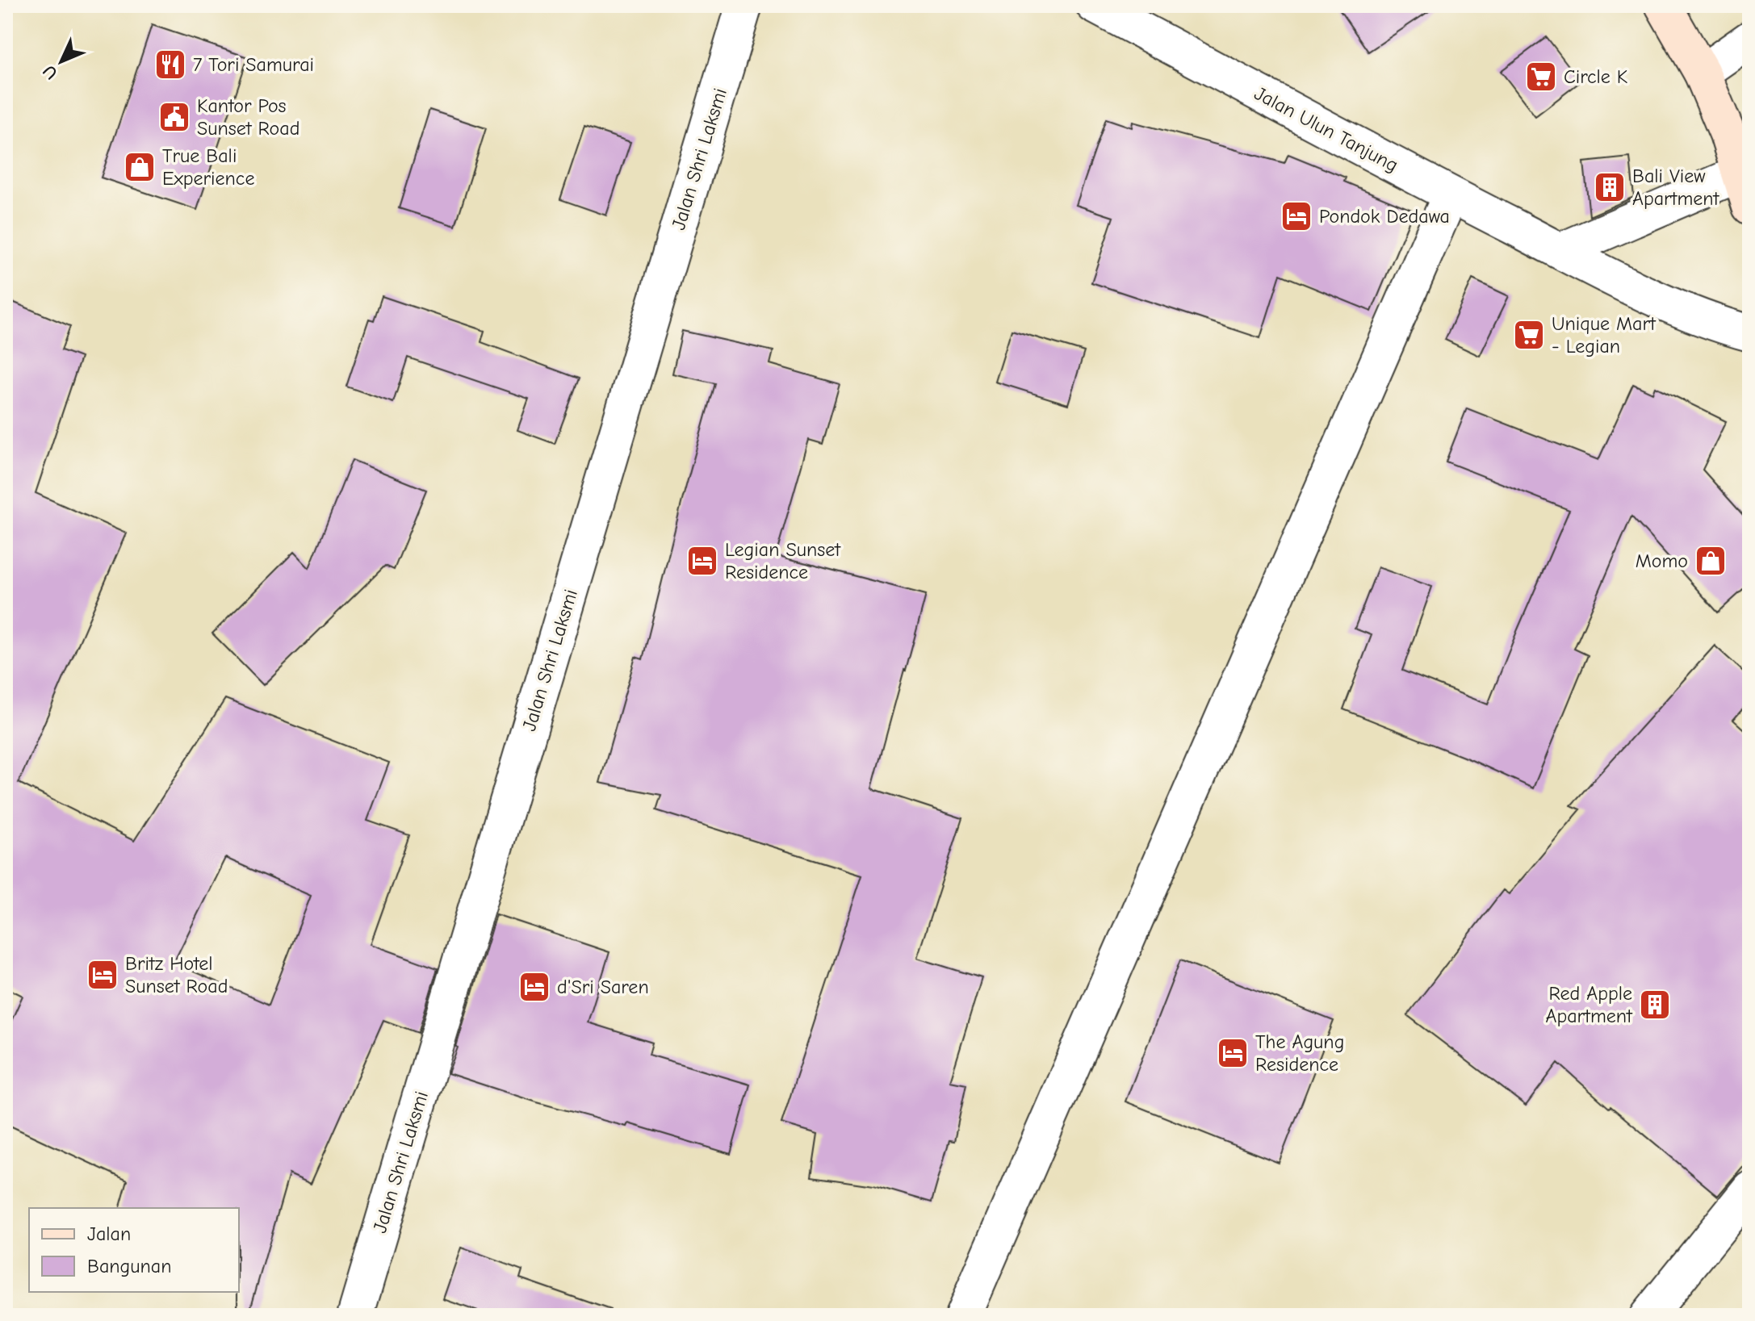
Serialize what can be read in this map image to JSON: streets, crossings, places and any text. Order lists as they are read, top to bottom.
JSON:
{
  "streets": {
    "street": ["Jalan Ulun Tanjung", "Jalan Shri Laksmi"]
  },
  "places": {
    "restaurant": ["7 Tori Samurai"],
    "supermarket": ["Circle K", "Unique Mart - Legian"],
    "public building": ["Kantor Pos Sunset Road"],
    "shop": ["True Bali Experience", "Momo"],
    "building": ["Bali View Apartment", "Red Apple Apartment"],
    "hotel": [
      "Pondok Dedawa",
      "Legian Sunset Residence",
      "Britz Hotel Sunset Road",
      "d'Sri Saren",
      "The Agung Residence"
    ]
  },
  "legend": ["Jalan", "Bangunan"],
  "north": "bottom left"
}
